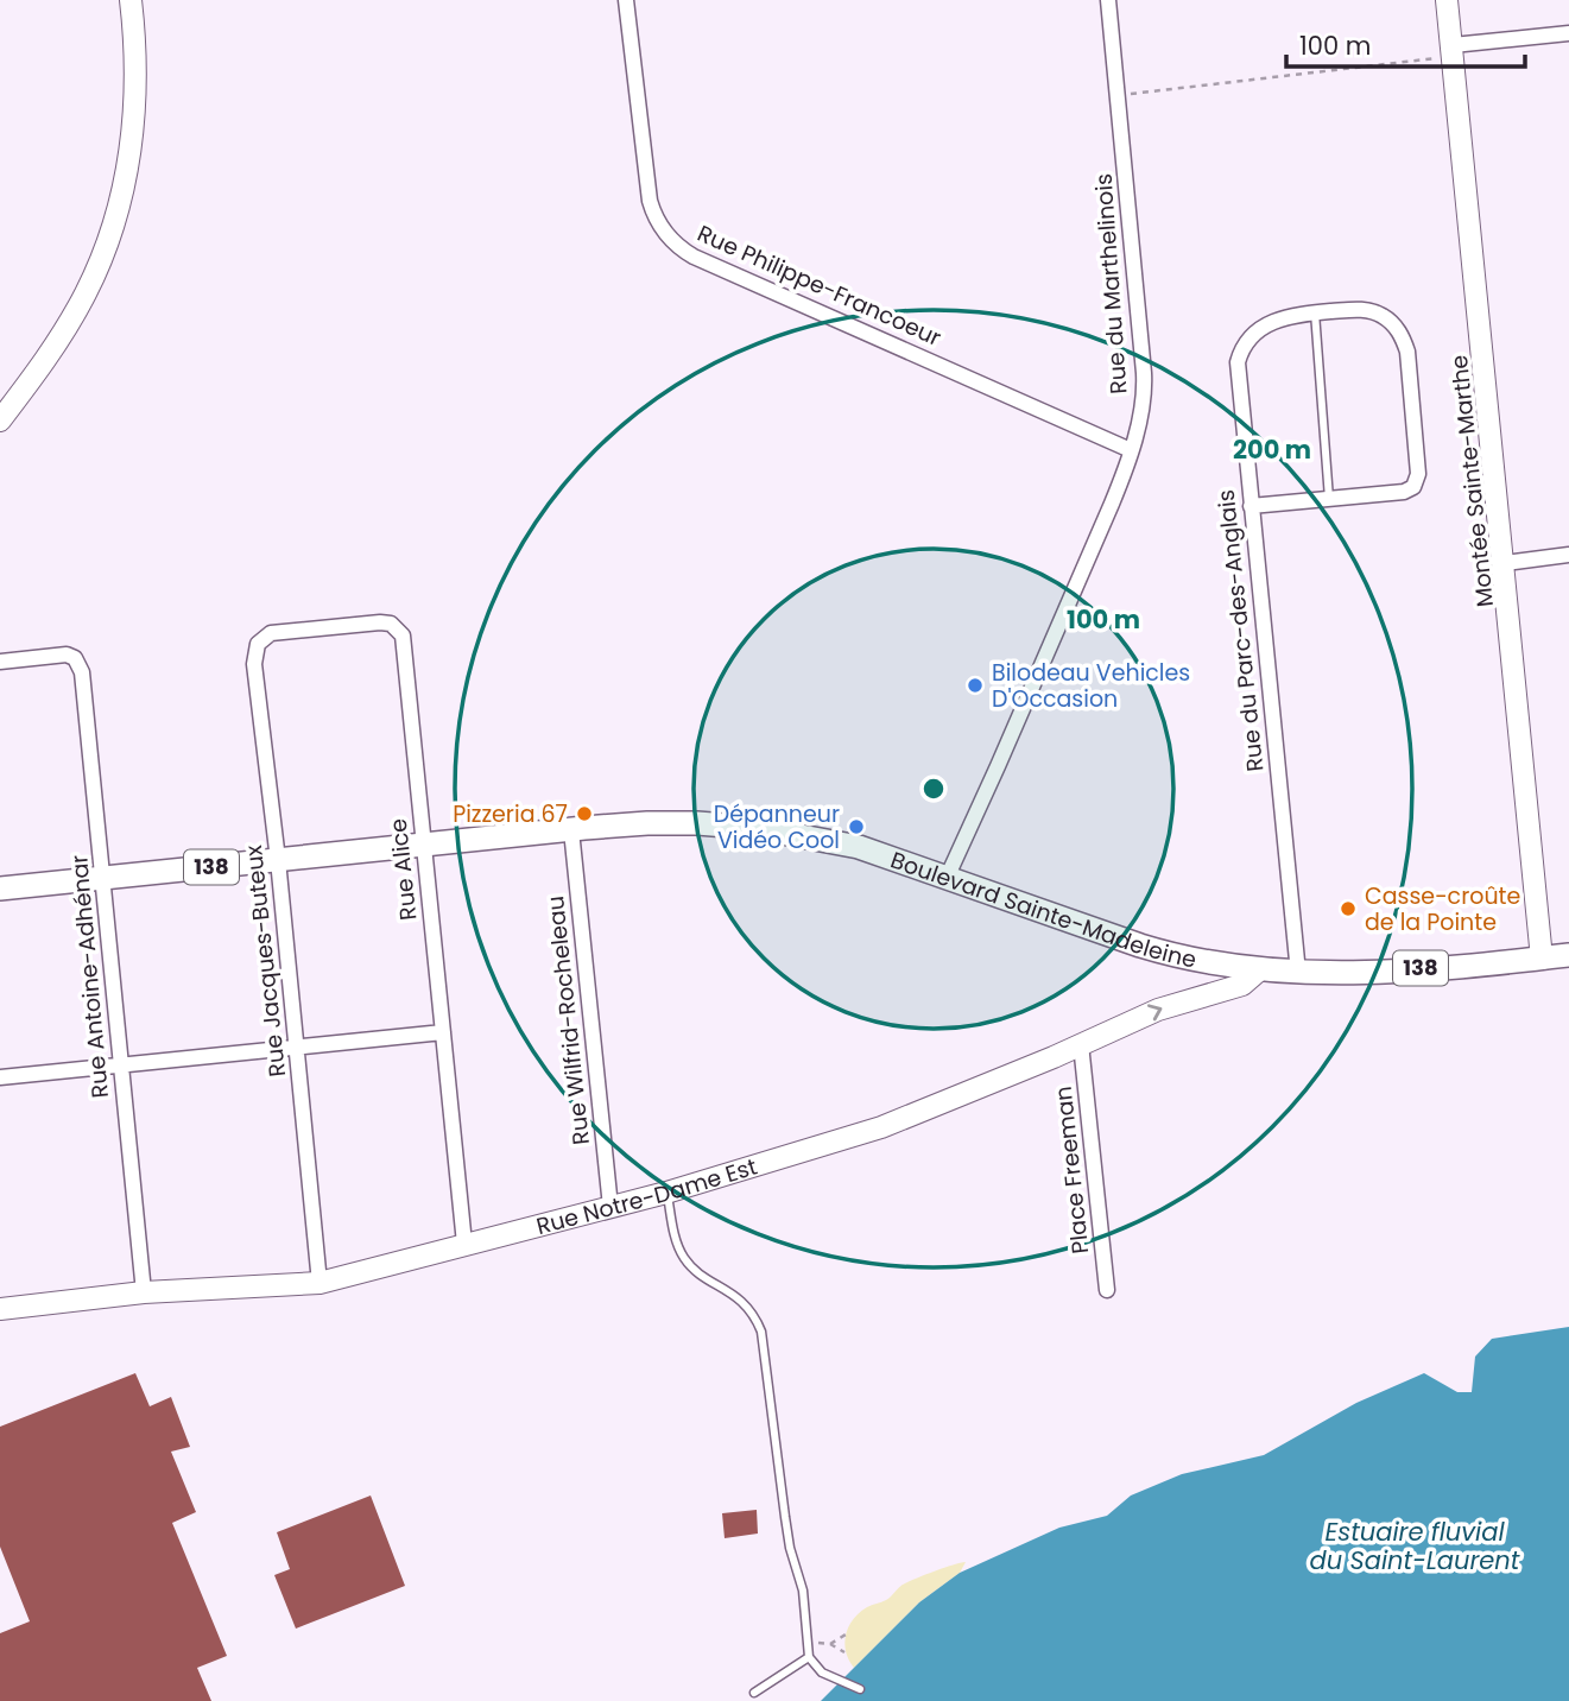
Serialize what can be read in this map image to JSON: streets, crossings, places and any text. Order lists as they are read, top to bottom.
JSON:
{
  "streets": {
    "main road": ["138", "Boulevard Sainte-Madeleine"],
    "street": [
      "Rue du Marthelinois",
      "Rue Philippe-Francoeur",
      "Montée Sainte-Marthe",
      "Rue du Parc-des-Anglais",
      "Rue Alice",
      "Rue Jacques-Buteux",
      "Rue Antoine-Adhénar",
      "Rue Wilfrid-Rocheleau",
      "Place Freeman",
      "Rue Notre-Dame Est"
    ]
  },
  "crossings": [
    ["Rue du Marthelinois", "Rue Philippe-Francoeur"],
    ["Rue du Marthelinois", "Boulevard Sainte-Madeleine"],
    ["Montée Sainte-Marthe", "138"],
    ["Rue du Parc-des-Anglais", "138"],
    ["Rue du Parc-des-Anglais", "Boulevard Sainte-Madeleine"],
    ["138", "Boulevard Sainte-Madeleine"],
    ["Rue Alice", "Boulevard Sainte-Madeleine"],
    ["Rue Alice", "Rue Jacques-Buteux"],
    ["Rue Alice", "Rue Notre-Dame Est"],
    ["Boulevard Sainte-Madeleine", "Rue Jacques-Buteux"],
    ["Boulevard Sainte-Madeleine", "Rue Antoine-Adhénar"],
    ["Boulevard Sainte-Madeleine", "Rue Wilfrid-Rocheleau"],
    ["Boulevard Sainte-Madeleine", "Rue Notre-Dame Est"],
    ["Rue Jacques-Buteux", "Rue Notre-Dame Est"],
    ["Rue Antoine-Adhénar", "Rue Notre-Dame Est"],
    ["Rue Wilfrid-Rocheleau", "Rue Notre-Dame Est"],
    ["Place Freeman", "Rue Notre-Dame Est"]
  ],
  "water": ["Estuaire fluvial du Saint-Laurent"],
  "places": [
    "Bilodeau Vehicles D'Occasion",
    "Pizzeria 67",
    "Dépanneur Vidéo Cool",
    "Casse-croûte de la Pointe"
  ],
  "scale_bar": "100 m",
  "rings": ["200 m", "100 m"]
}
